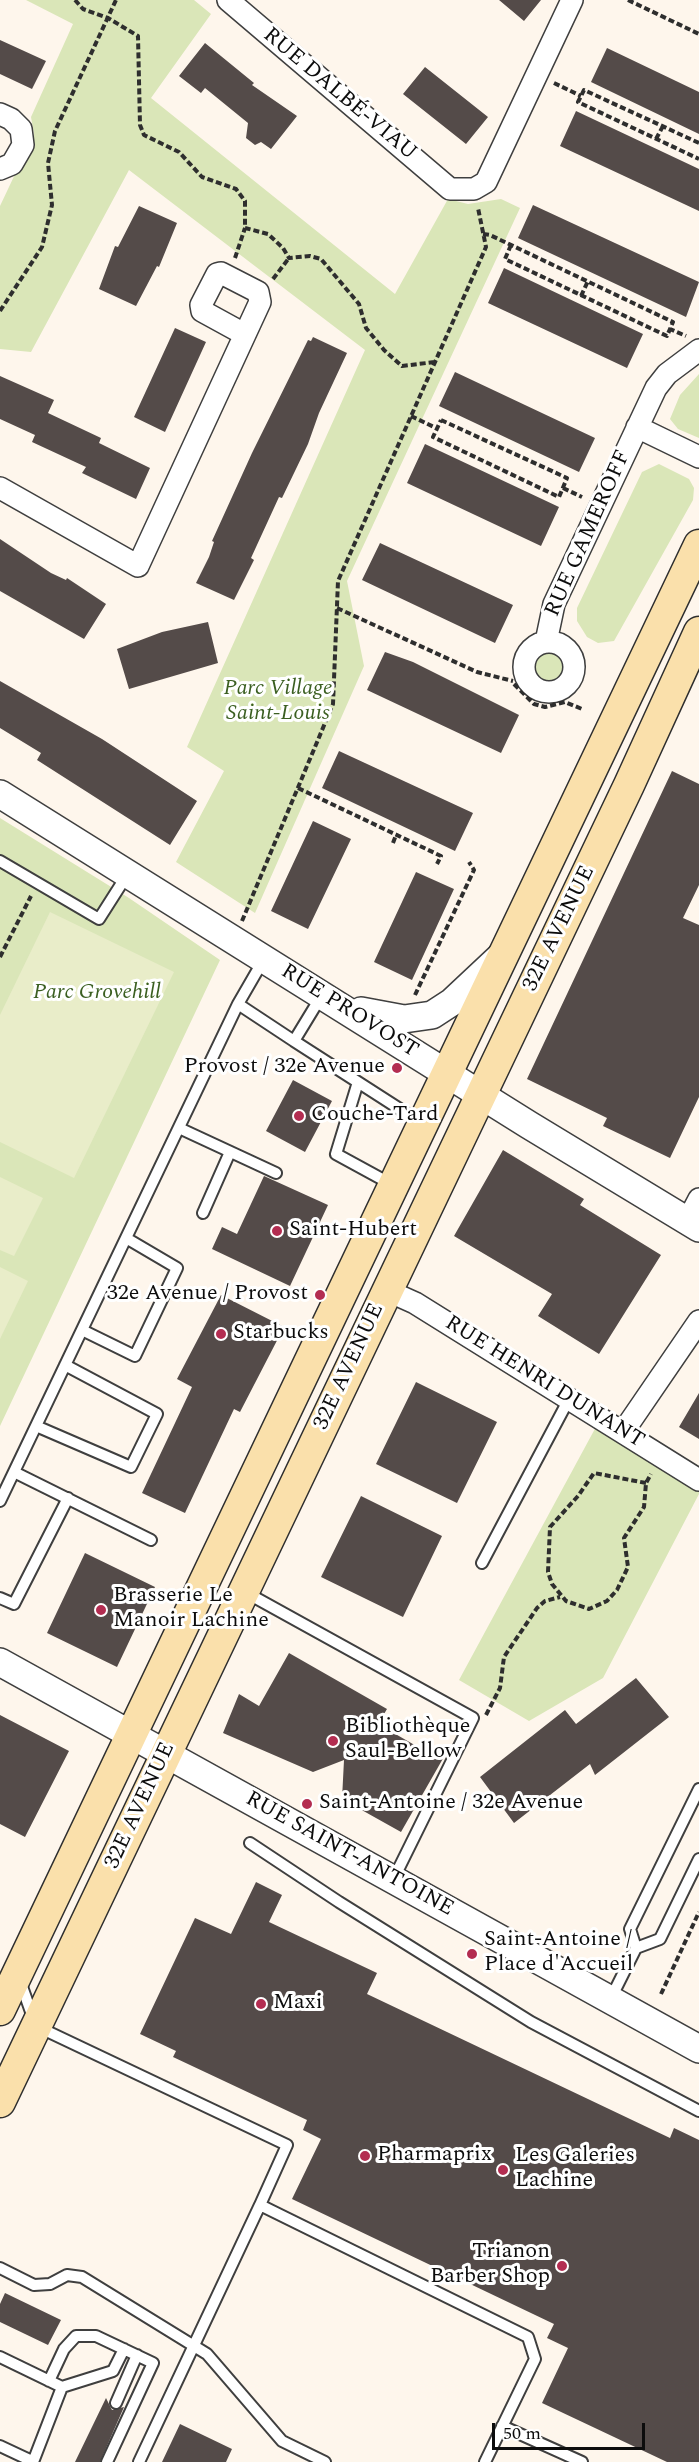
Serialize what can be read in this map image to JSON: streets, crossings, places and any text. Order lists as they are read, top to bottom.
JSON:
{
  "streets": {
    "main road": ["32E AVENUE"],
    "street": [
      "RUE DALBÉ-VIAU",
      "RUE GAMEROFF",
      "RUE PROVOST",
      "RUE HENRI DUNANT",
      "RUE SAINT-ANTOINE"
    ]
  },
  "crossings": [
    ["32E AVENUE", "RUE PROVOST"],
    ["32E AVENUE", "RUE HENRI DUNANT"],
    ["32E AVENUE", "RUE SAINT-ANTOINE"]
  ],
  "parks": ["Parc Village Saint-Louis", "Parc Grovehill"],
  "places": [
    "Provost / 32e Avenue",
    "Couche-Tard",
    "Saint-Hubert",
    "32e Avenue / Provost",
    "Starbucks",
    "Brasserie Le Manoir Lachine",
    "Bibliothèque Saul-Bellow",
    "Saint-Antoine / 32e Avenue",
    "Saint-Antoine / Place d'Accueil",
    "Maxi",
    "Pharmaprix",
    "Les Galeries Lachine",
    "Trianon Barber Shop"
  ],
  "scale_bar": "50 m"
}
